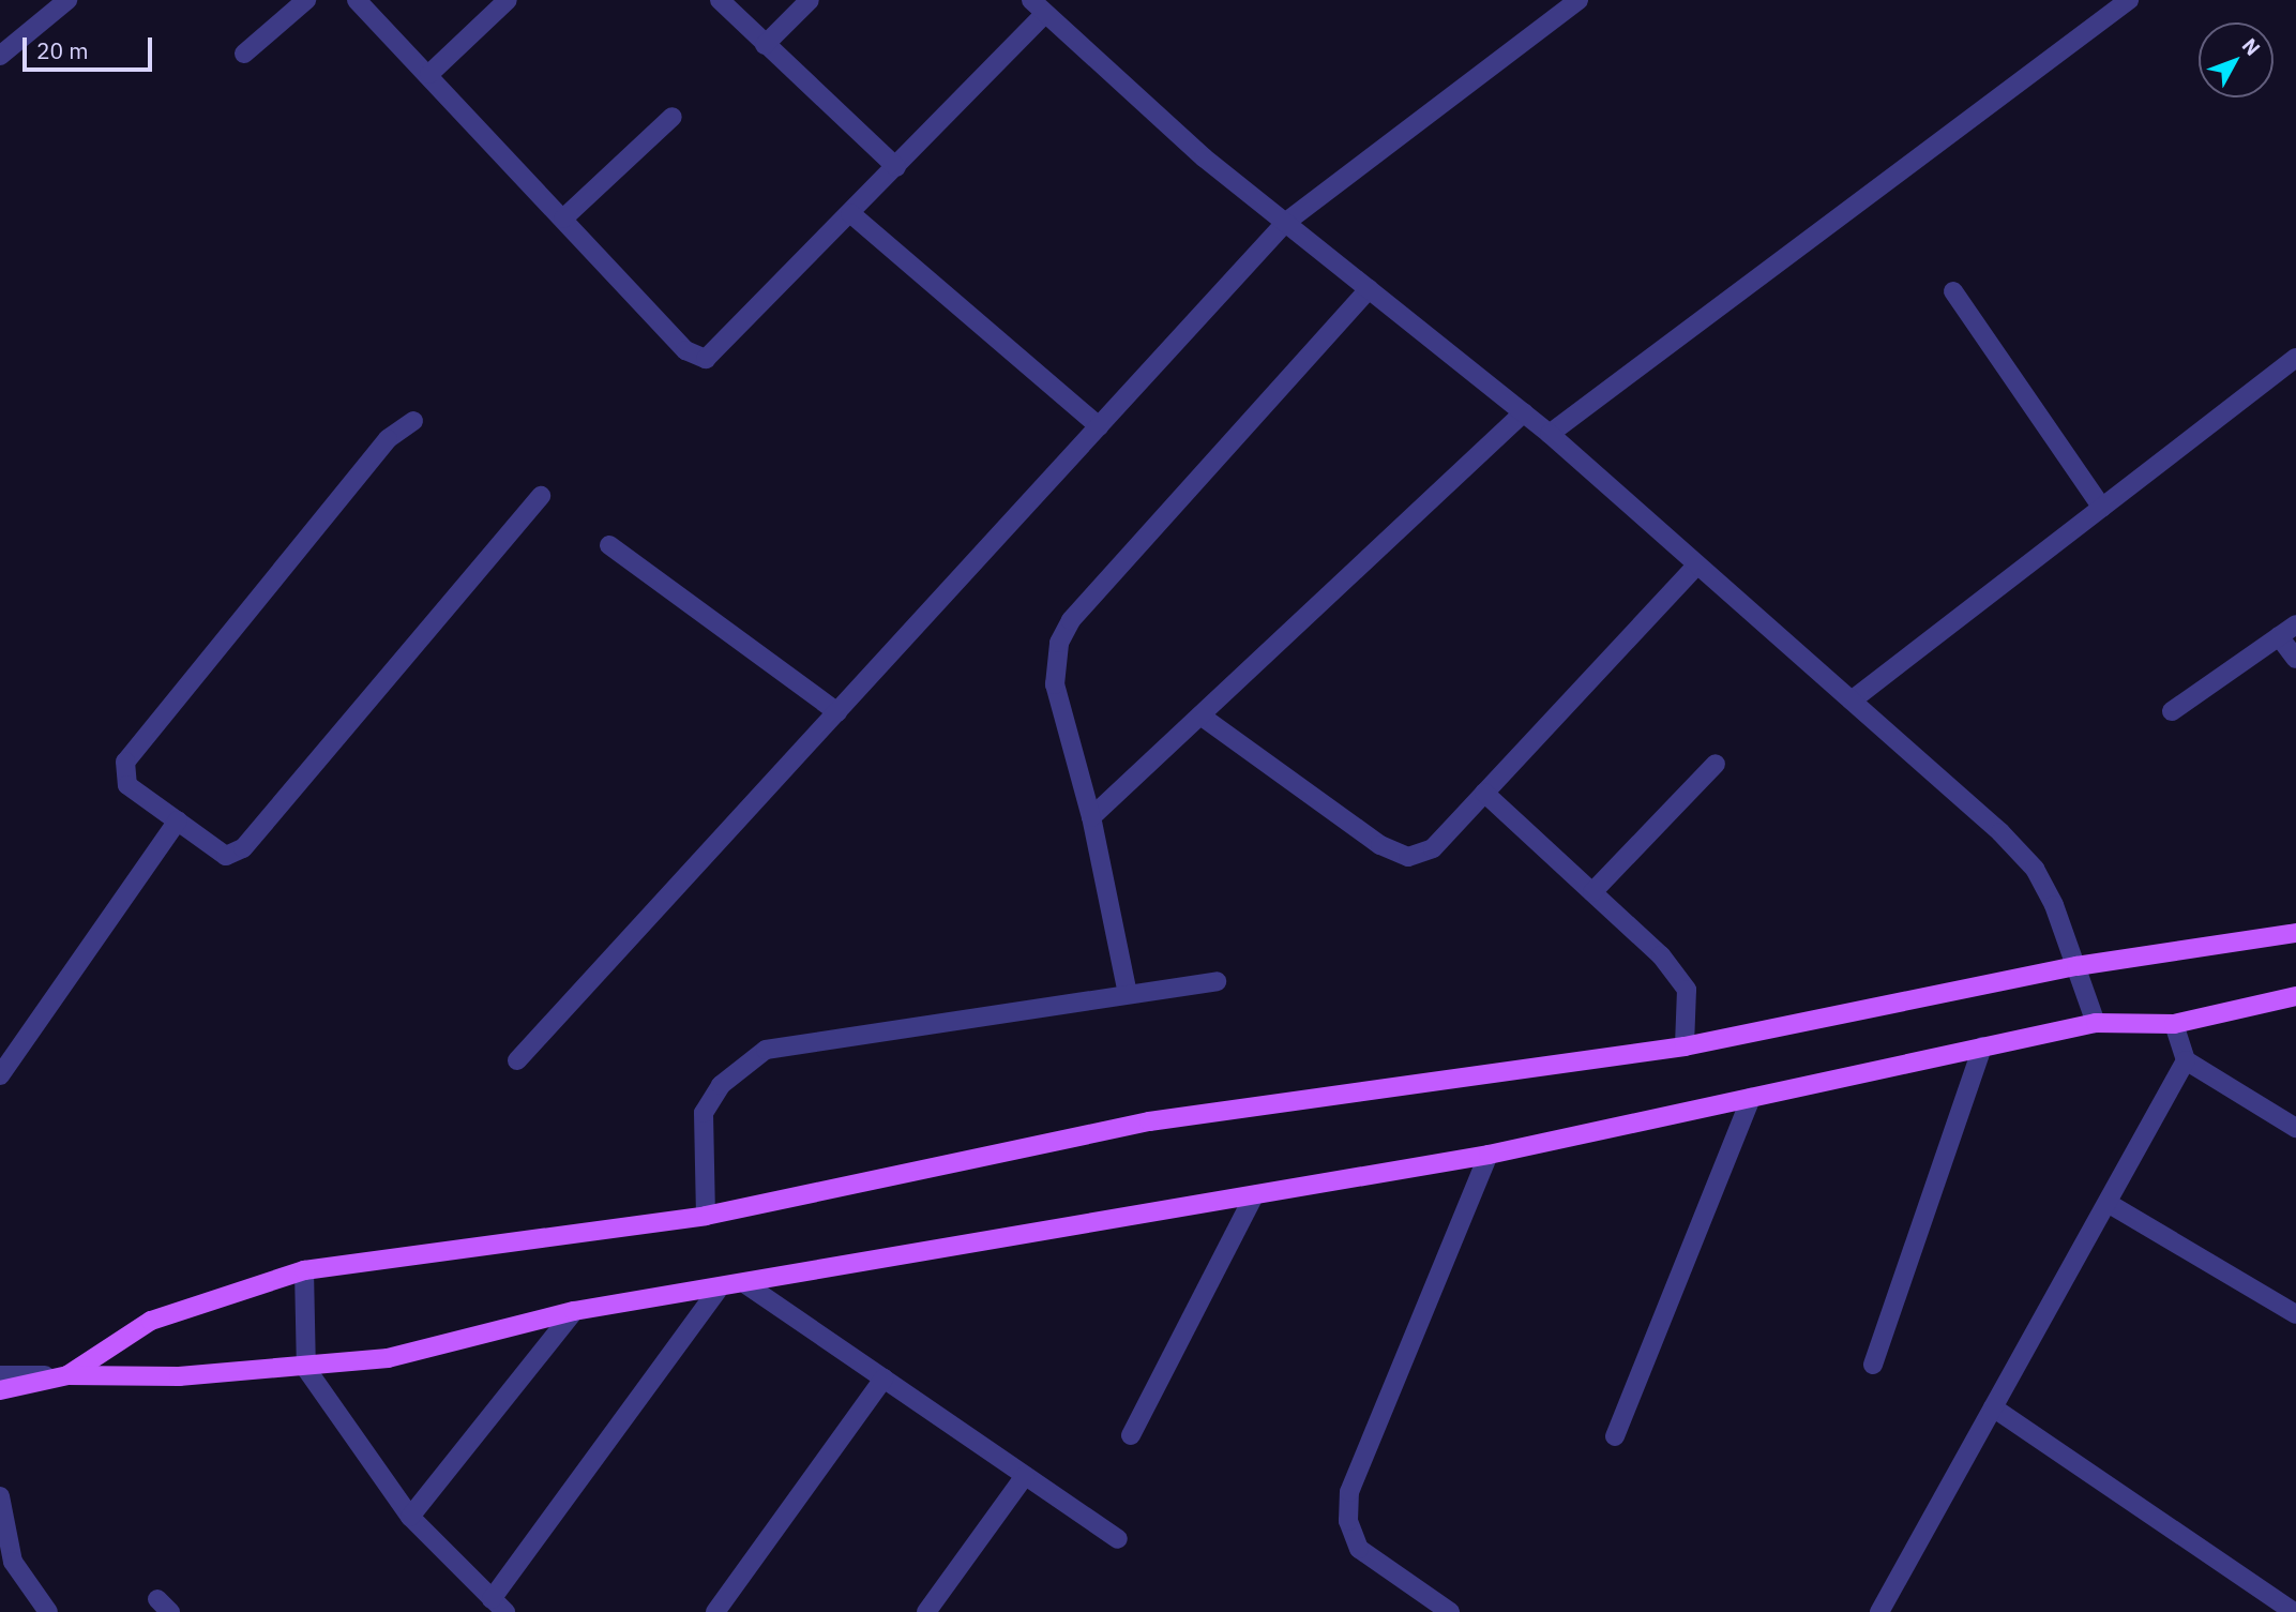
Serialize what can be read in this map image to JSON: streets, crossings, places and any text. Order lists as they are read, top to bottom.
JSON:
{
  "scale_bar": "20 m",
  "north": "top right"
}
